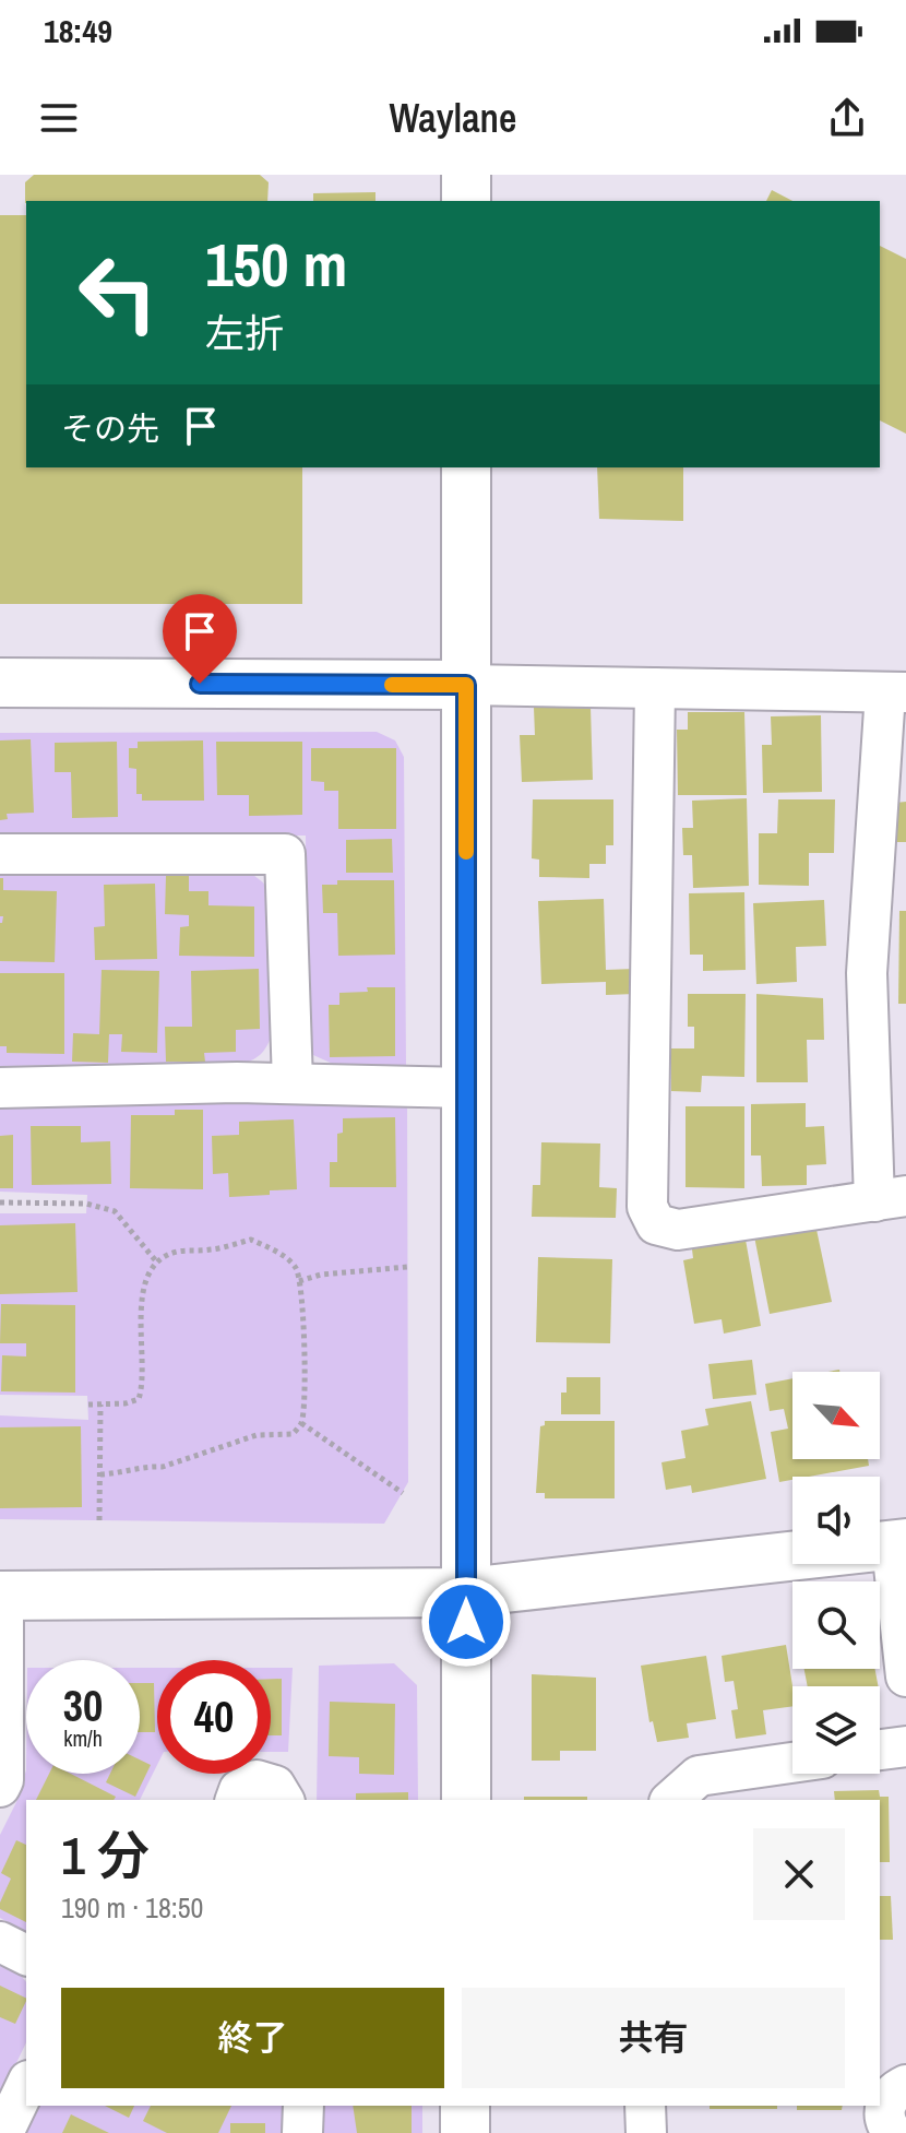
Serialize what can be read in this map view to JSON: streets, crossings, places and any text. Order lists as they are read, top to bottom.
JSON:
{
  "north": "bottom right",
  "page": {
    "status": "18:49",
    "header": "Waylane",
    "turn": ["150 m", "左折"],
    "then": "その先",
    "speed": "30 km/h",
    "limit": "40",
    "heading": ["1 分", "190 m · 18:50"],
    "buttons": ["終了", "共有"]
  }
}
